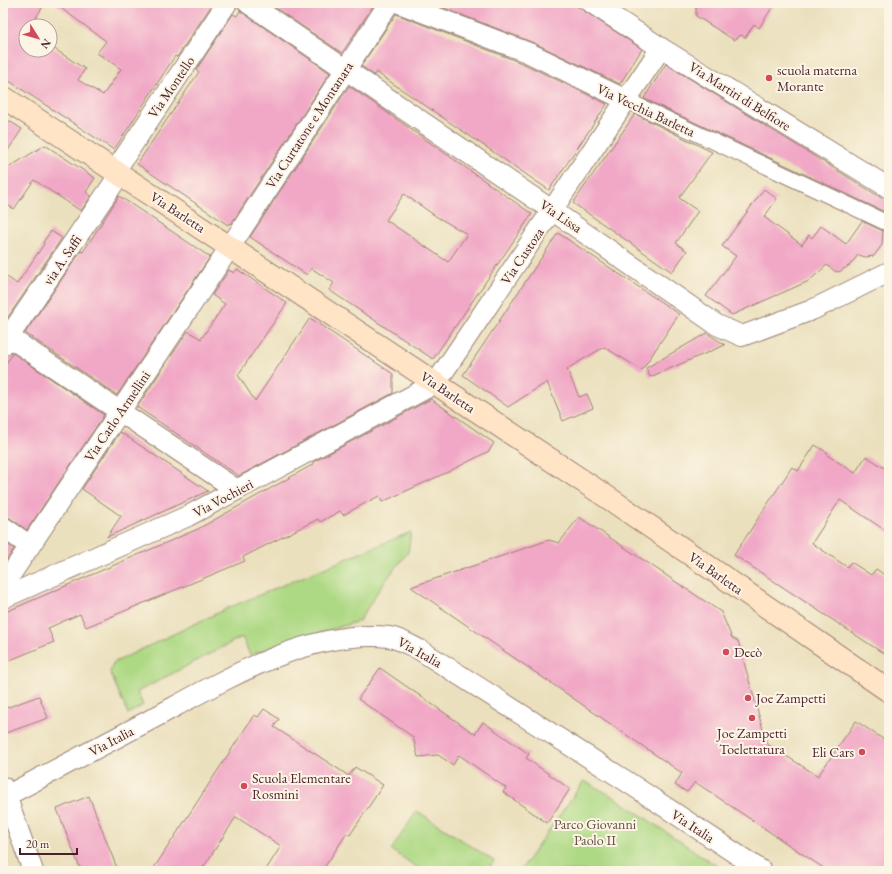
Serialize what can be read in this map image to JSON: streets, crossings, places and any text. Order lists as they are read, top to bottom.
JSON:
{
  "streets": {
    "main road": ["Via Barletta"],
    "street": [
      "Via Montello",
      "Via Martiri di Belfiore",
      "Via Vecchia Barletta",
      "Via Curtatone e Montanara",
      "Via Lissa",
      "Via Custoza",
      "via A. Saffi",
      "Via Carlo Armellini",
      "Via Vochieri",
      "Via Italia"
    ]
  },
  "crossings": [
    ["Via Montello", "Via Barletta"],
    ["Via Montello", "via A. Saffi"],
    ["Via Martiri di Belfiore", "Via Custoza"],
    ["Via Vecchia Barletta", "Via Custoza"],
    ["Via Curtatone e Montanara", "Via Barletta"],
    ["Via Curtatone e Montanara", "Via Lissa"],
    ["Via Curtatone e Montanara", "Via Carlo Armellini"],
    ["Via Barletta", "Via Custoza"],
    ["Via Barletta", "via A. Saffi"],
    ["Via Barletta", "Via Carlo Armellini"],
    ["Via Barletta", "Via Vochieri"],
    ["Via Lissa", "Via Custoza"],
    ["Via Custoza", "Via Vochieri"]
  ],
  "parks": ["Parco Giovanni Paolo II"],
  "places": [
    "scuola materna Morante",
    "Decò",
    "Joe Zampetti",
    "Joe Zampetti Toelettatura",
    "Eli Cars",
    "Scuola Elementare Rosmini"
  ],
  "scale_bar": "20 m",
  "north": "bottom right"
}
